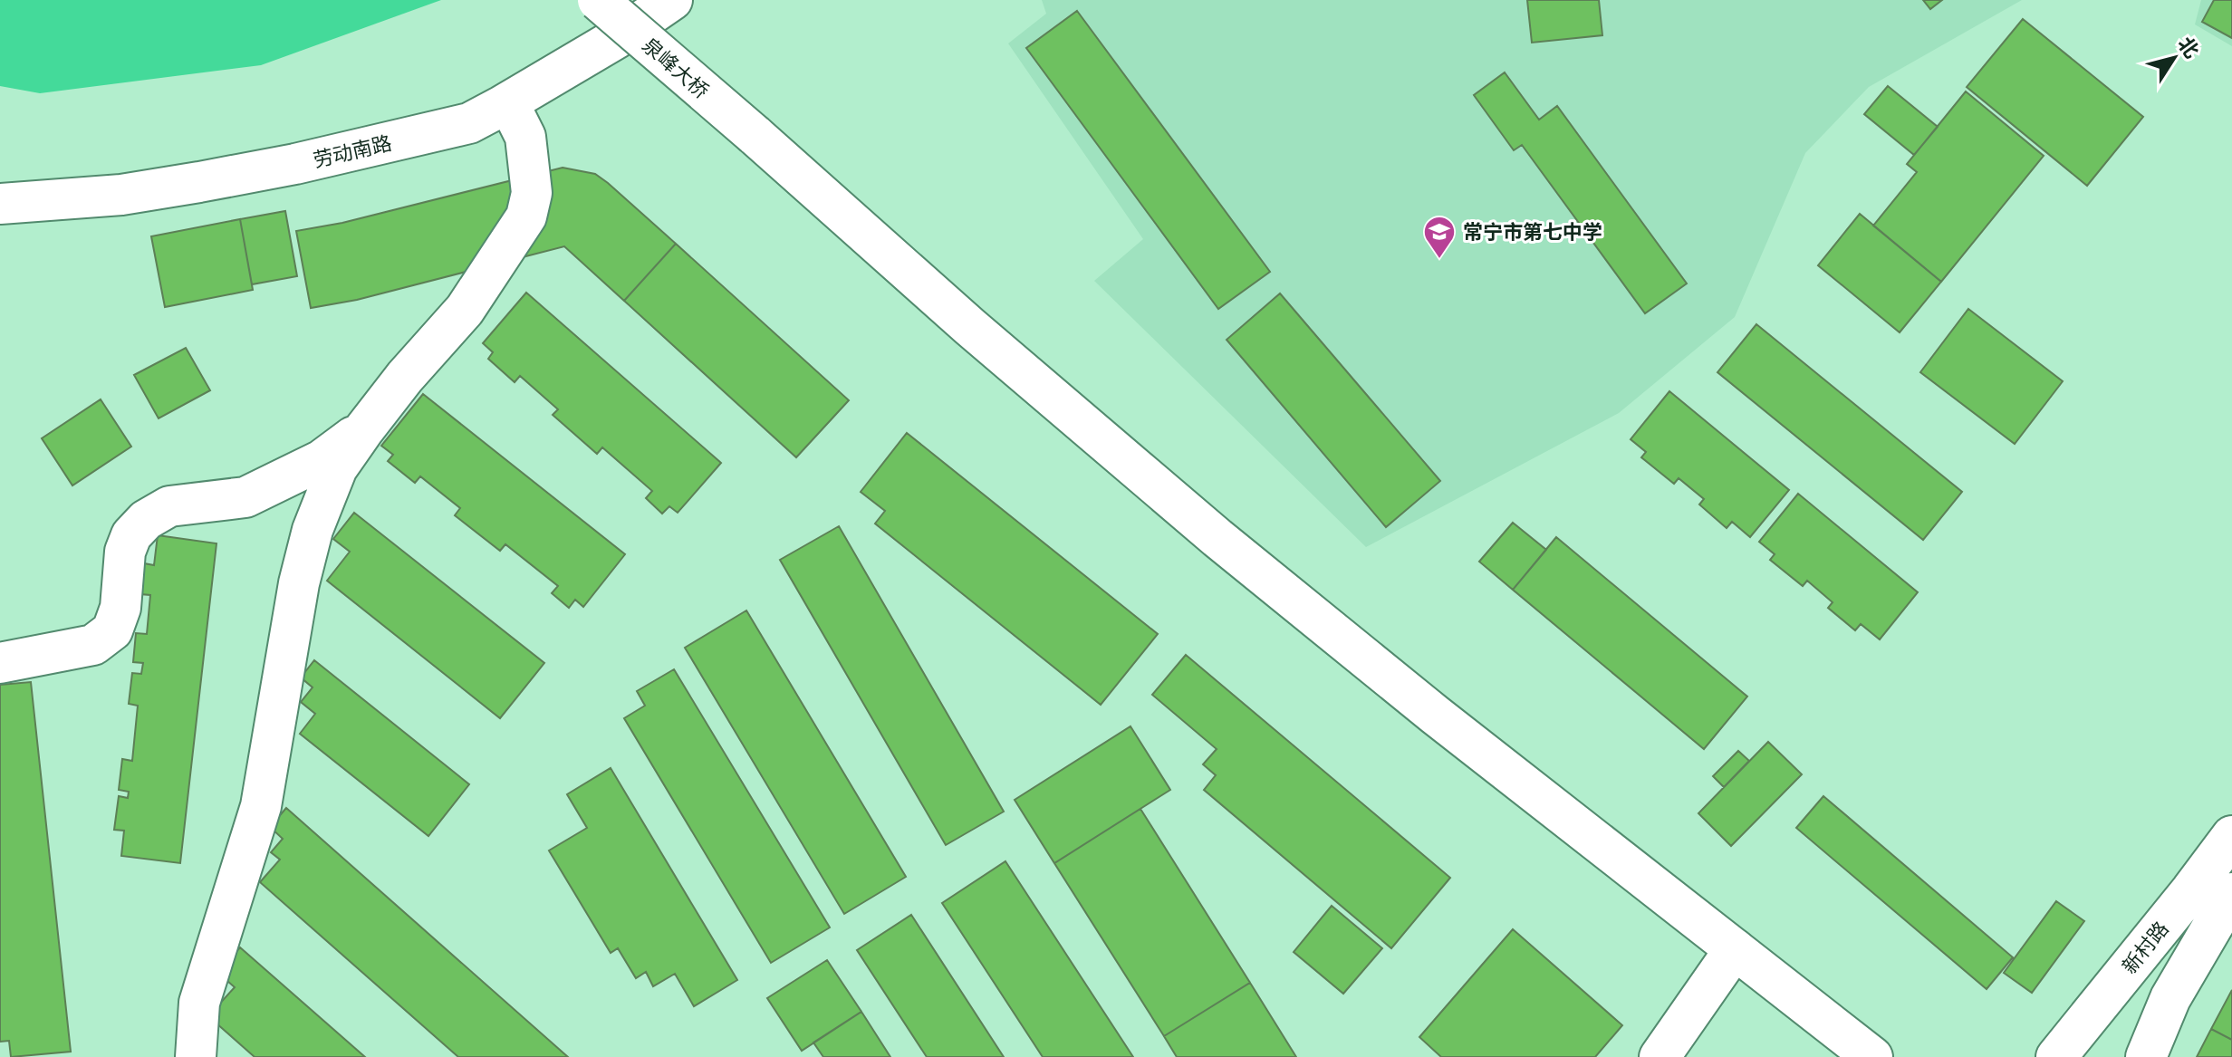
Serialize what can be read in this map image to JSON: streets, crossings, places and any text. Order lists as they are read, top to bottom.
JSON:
{
  "streets": {
    "main road": ["泉峰大桥", "劳动南路", "新村路"]
  },
  "places": {
    "school or university": ["常宁市第七中学"]
  },
  "north": "top right"
}
